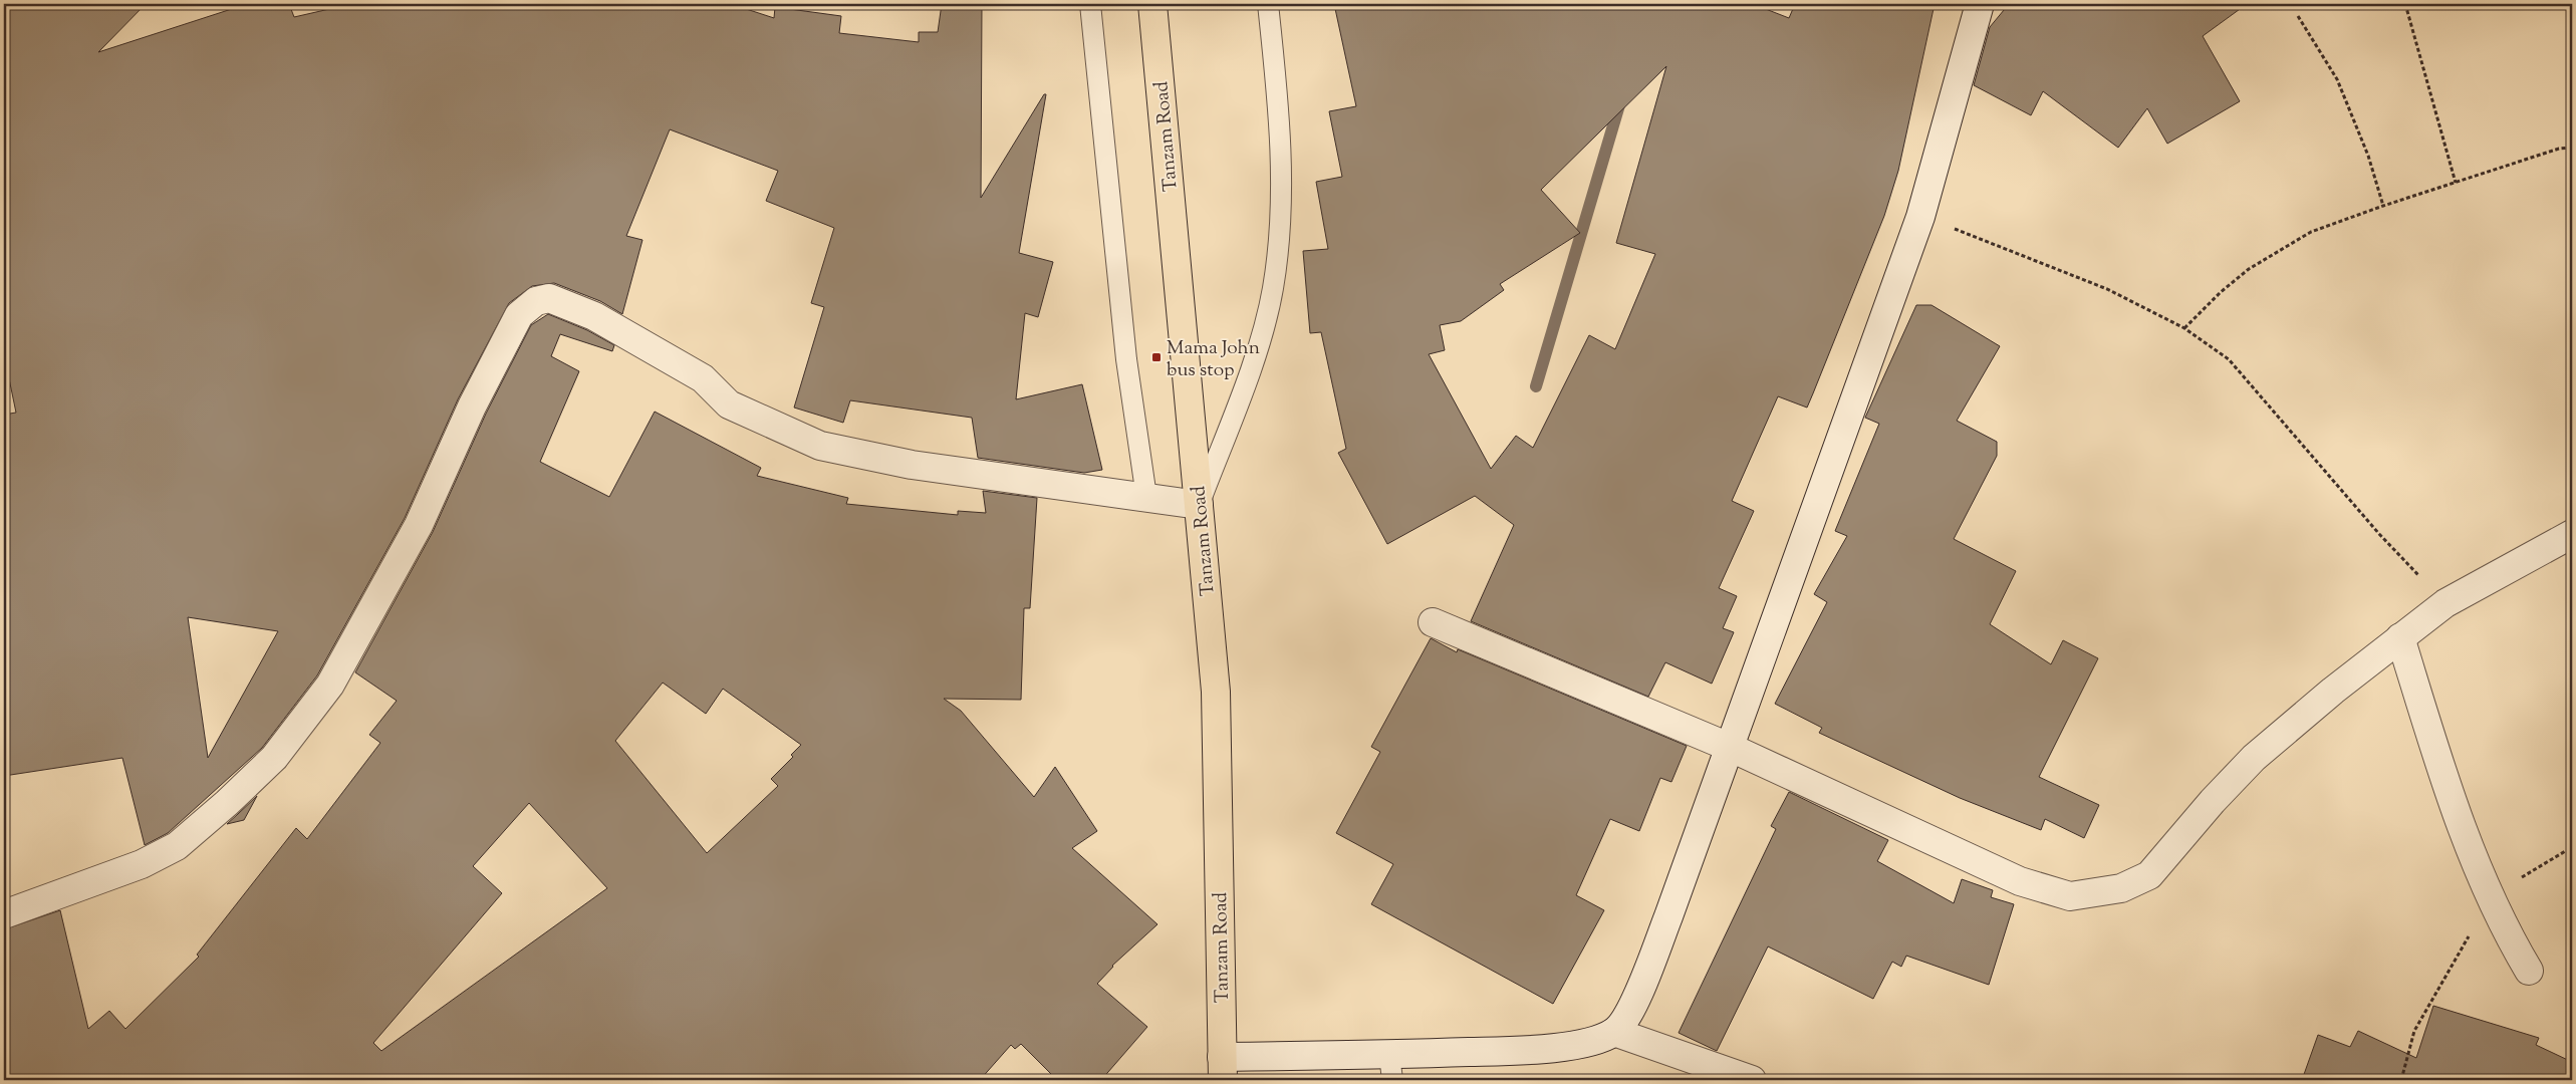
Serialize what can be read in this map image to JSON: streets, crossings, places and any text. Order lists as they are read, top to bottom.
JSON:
{
  "streets": {
    "highway": ["Tanzam Road"]
  },
  "places": {
    "transit": ["Mama John bus stop"]
  }
}
